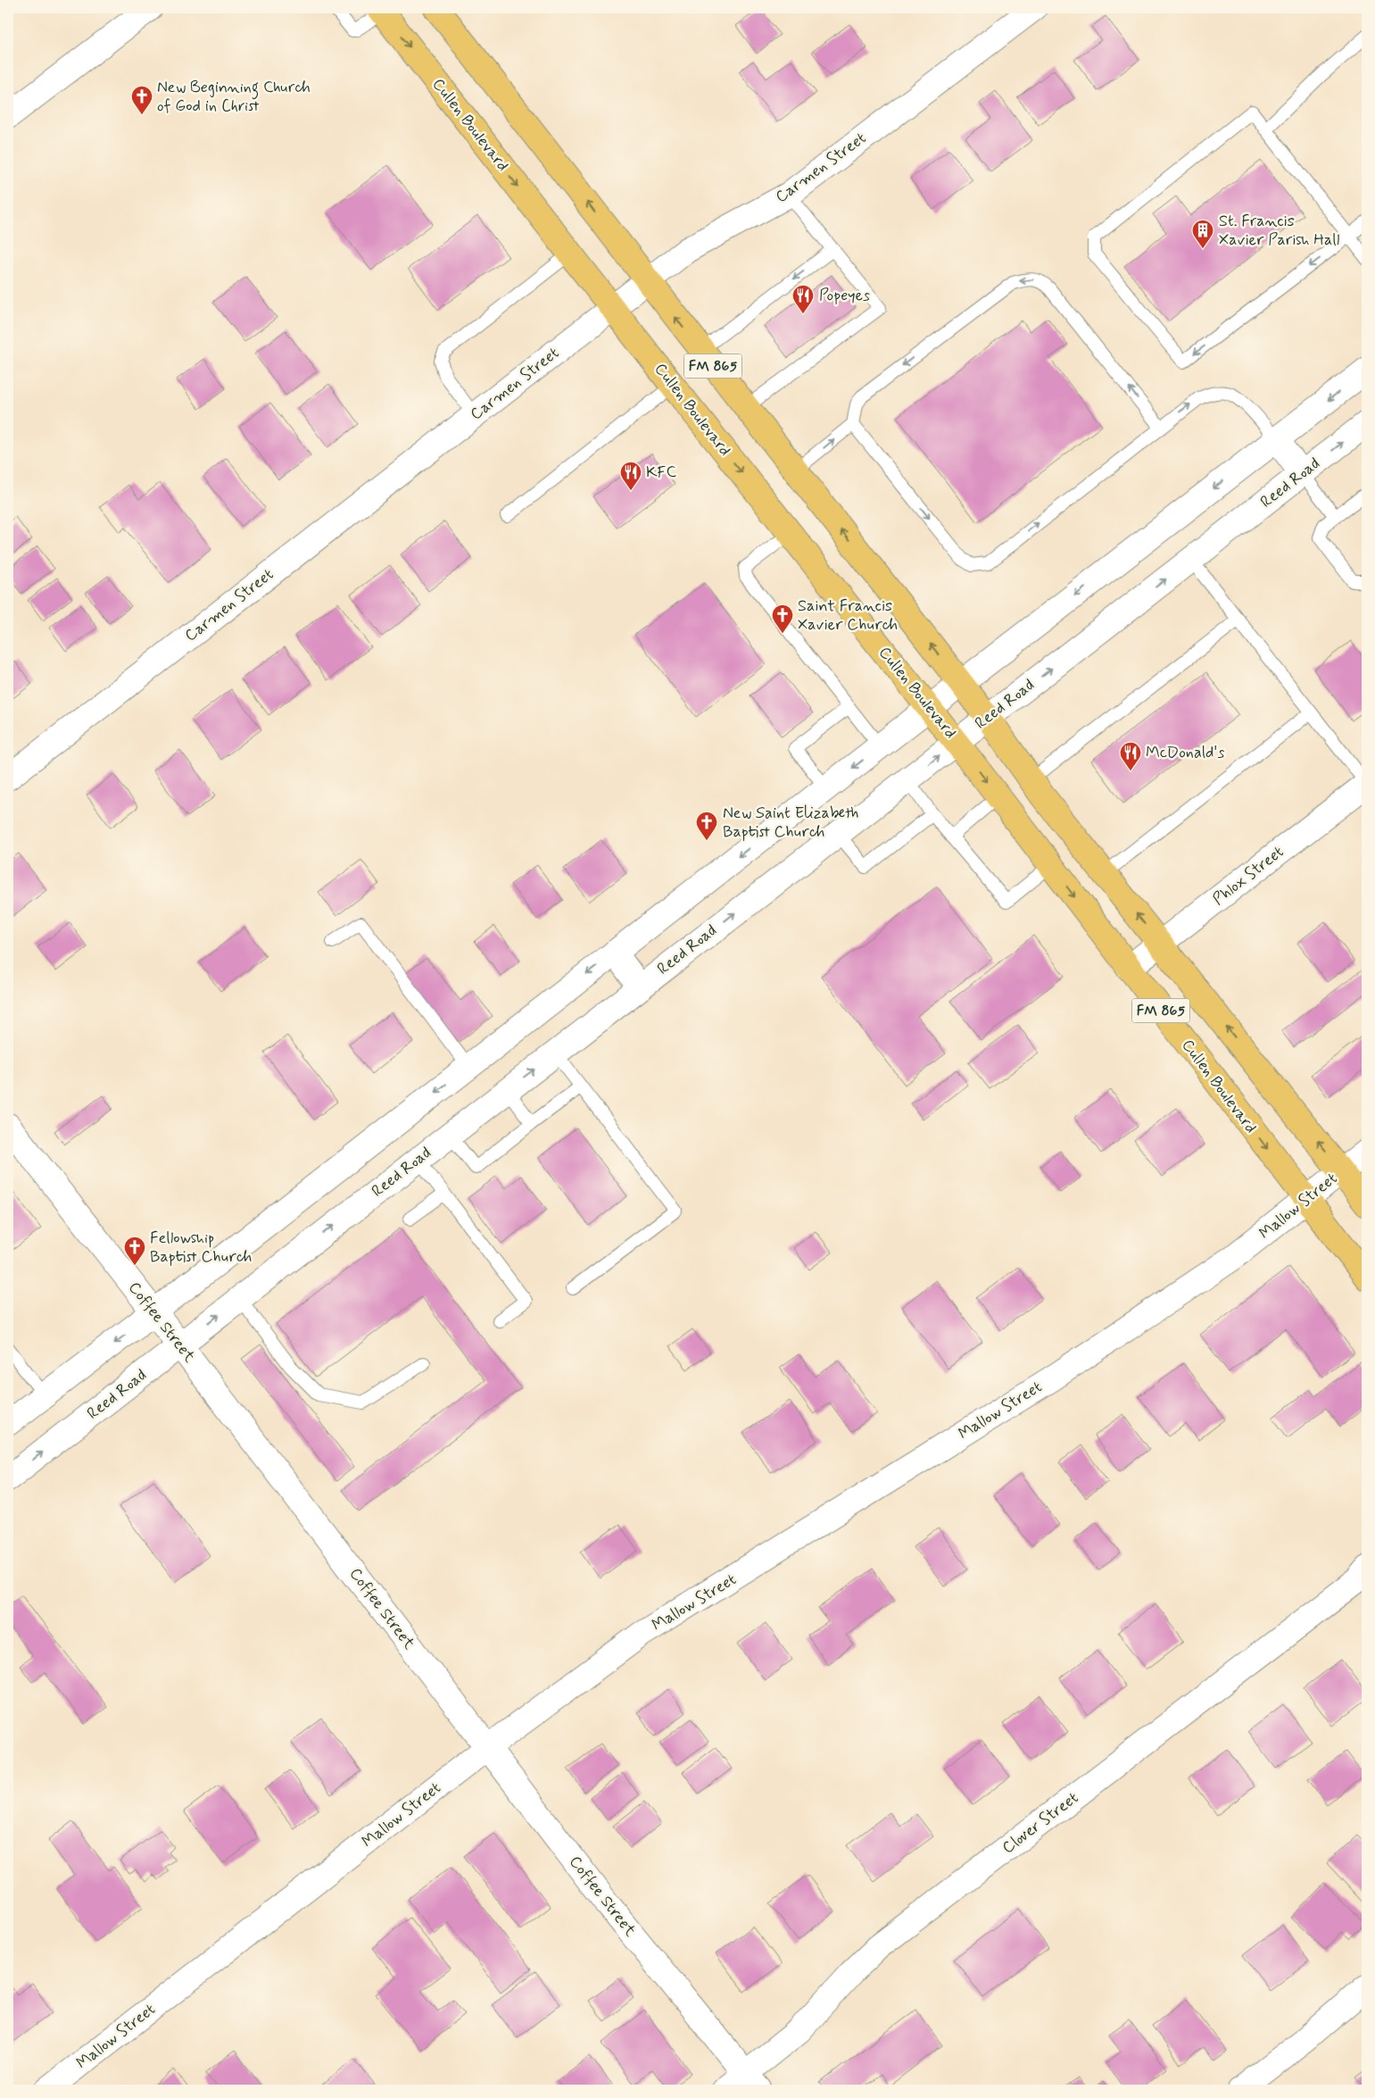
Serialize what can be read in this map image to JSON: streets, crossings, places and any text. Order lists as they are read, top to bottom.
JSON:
{
  "streets": {
    "main road": ["Cullen Boulevard", "FM 865"],
    "street": [
      "Carmen Street",
      "Reed Road",
      "Phlox Street",
      "Mallow Street",
      "Coffee Street",
      "Clover Street"
    ]
  },
  "crossings": [
    ["Cullen Boulevard", "Carmen Street"],
    ["Cullen Boulevard", "Reed Road"],
    ["Cullen Boulevard", "Phlox Street"],
    ["Cullen Boulevard", "Mallow Street"],
    ["Carmen Street", "FM 865"],
    ["FM 865", "Reed Road"],
    ["FM 865", "Phlox Street"],
    ["FM 865", "Mallow Street"],
    ["Reed Road", "Coffee Street"],
    ["Mallow Street", "Coffee Street"],
    ["Coffee Street", "Clover Street"]
  ],
  "places": {
    "church": [
      "New Beginning Church of God in Christ",
      "Saint Francis Xavier Church",
      "New Saint Elizabeth Baptist Church",
      "Fellowship Baptist Church"
    ],
    "building": ["St. Francis Xavier Parish Hall"],
    "restaurant": ["Popeyes", "KFC", "McDonald's"]
  }
}
